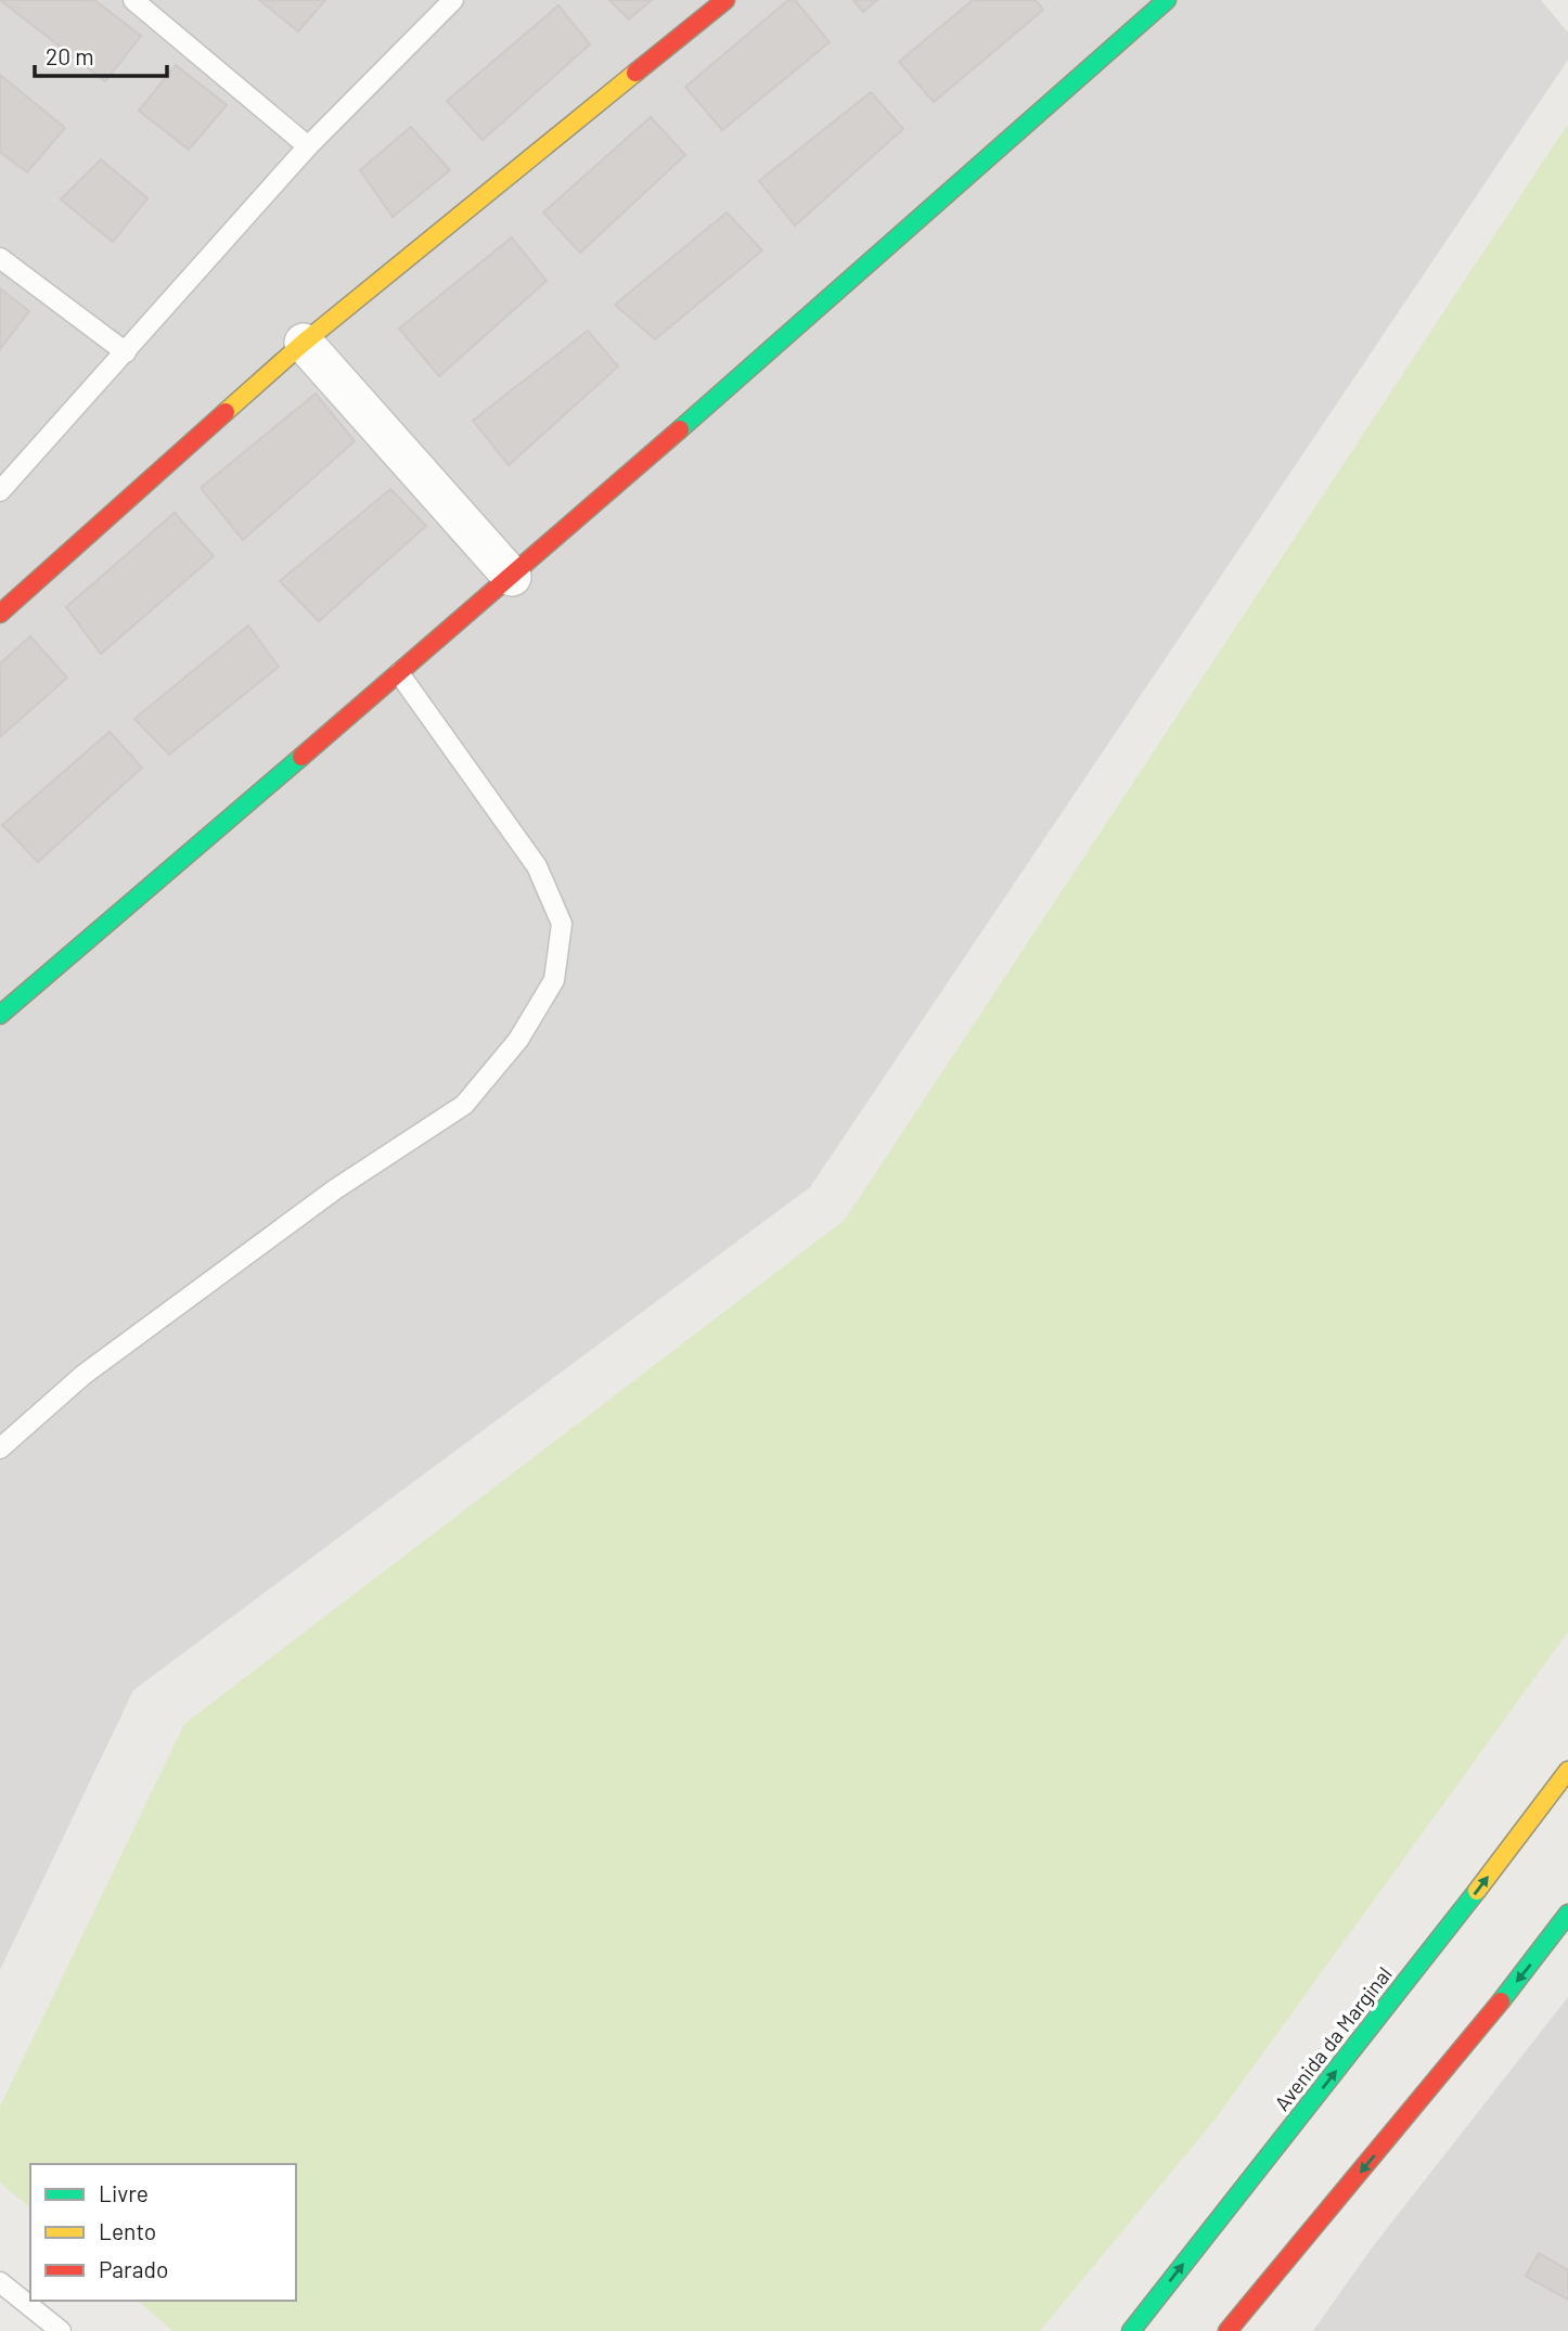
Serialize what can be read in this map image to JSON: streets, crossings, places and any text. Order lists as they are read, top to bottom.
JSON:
{
  "streets": {
    "street": ["Avenida da Marginal"]
  },
  "legend": ["Livre", "Lento", "Parado"],
  "scale_bar": "20 m"
}
